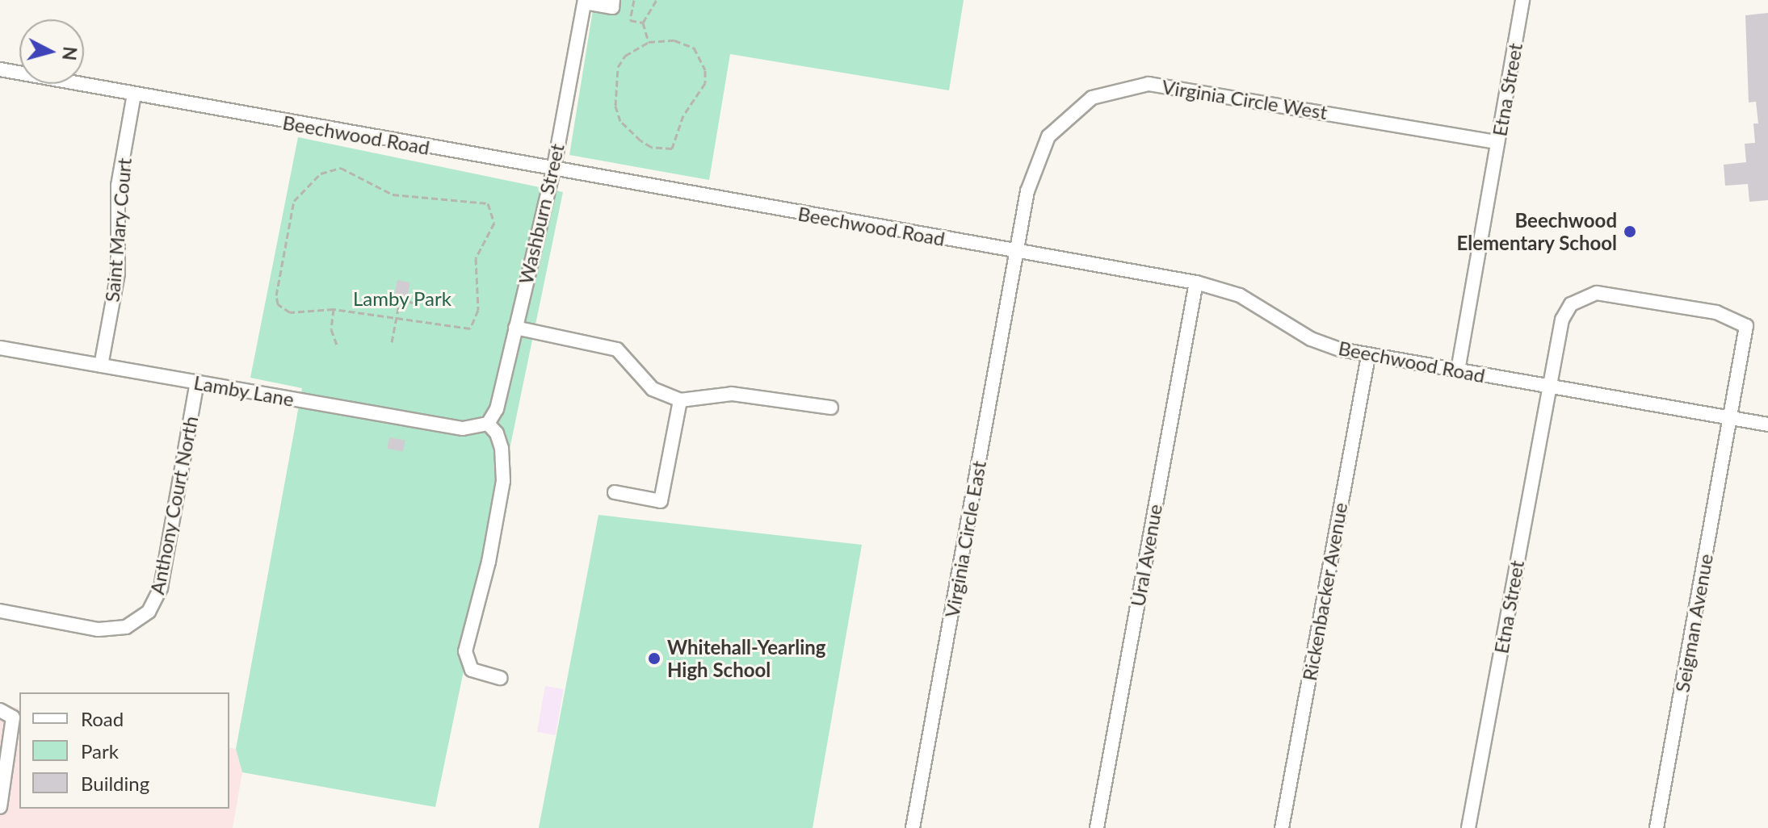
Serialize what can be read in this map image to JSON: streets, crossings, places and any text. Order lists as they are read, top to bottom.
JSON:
{
  "streets": {
    "street": [
      "Etna Street",
      "Virginia Circle West",
      "Beechwood Road",
      "Washburn Street",
      "Saint Mary Court",
      "Lamby Lane",
      "Anthony Court North",
      "Virginia Circle East",
      "Ural Avenue",
      "Rickenbacker Avenue",
      "Seigman Avenue"
    ]
  },
  "crossings": [
    ["Etna Street", "Virginia Circle West"],
    ["Etna Street", "Beechwood Road"],
    ["Etna Street", "Seigman Avenue"],
    ["Virginia Circle West", "Beechwood Road"],
    ["Virginia Circle West", "Virginia Circle East"],
    ["Beechwood Road", "Washburn Street"],
    ["Beechwood Road", "Saint Mary Court"],
    ["Beechwood Road", "Virginia Circle East"],
    ["Beechwood Road", "Ural Avenue"],
    ["Beechwood Road", "Rickenbacker Avenue"],
    ["Beechwood Road", "Seigman Avenue"],
    ["Washburn Street", "Lamby Lane"],
    ["Saint Mary Court", "Lamby Lane"],
    ["Lamby Lane", "Anthony Court North"]
  ],
  "parks": ["Lamby Park"],
  "places": ["Beechwood Elementary School", "Whitehall-Yearling High School"],
  "legend": ["Road", "Park", "Building"],
  "north": "right"
}
